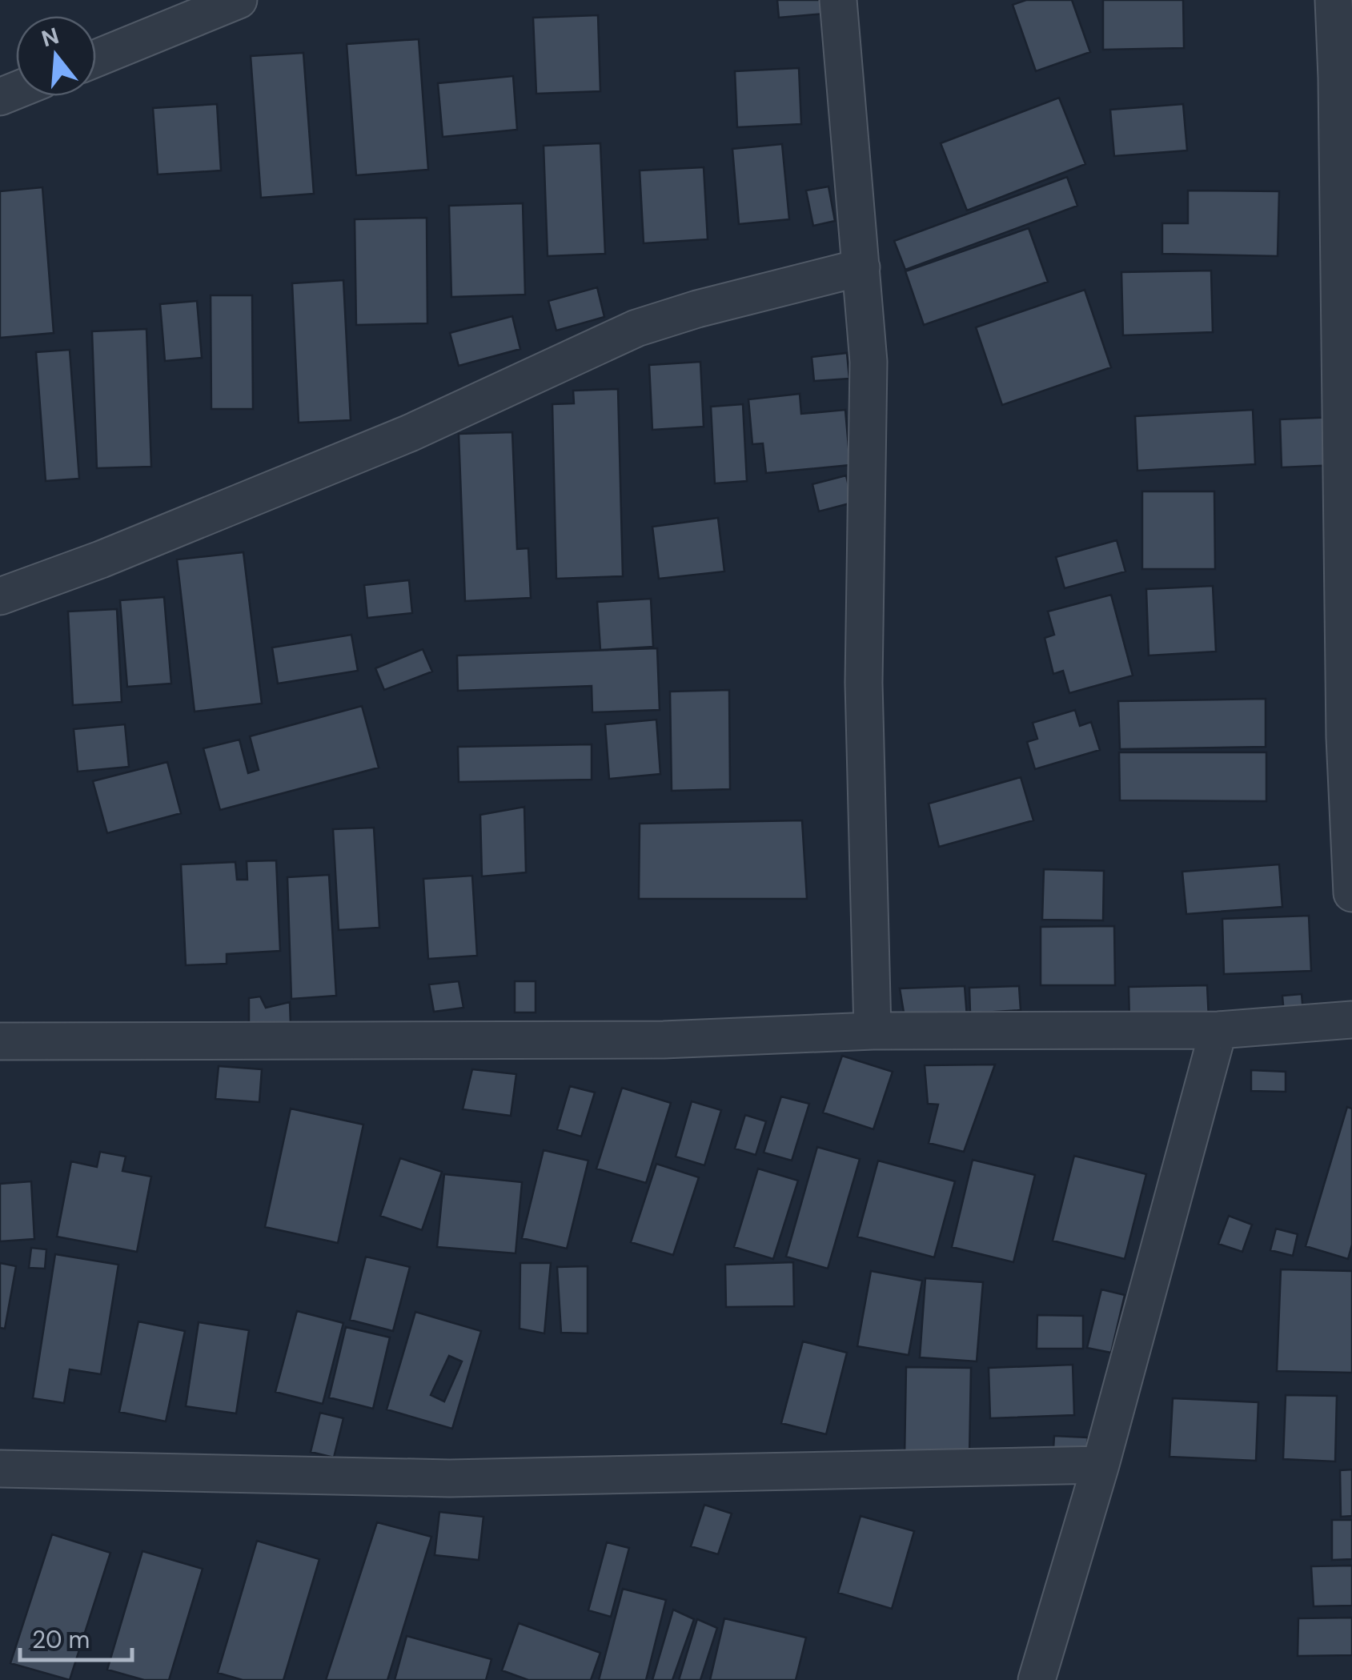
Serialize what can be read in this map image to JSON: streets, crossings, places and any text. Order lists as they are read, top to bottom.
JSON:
{
  "scale_bar": "20 m",
  "north": "top"
}
